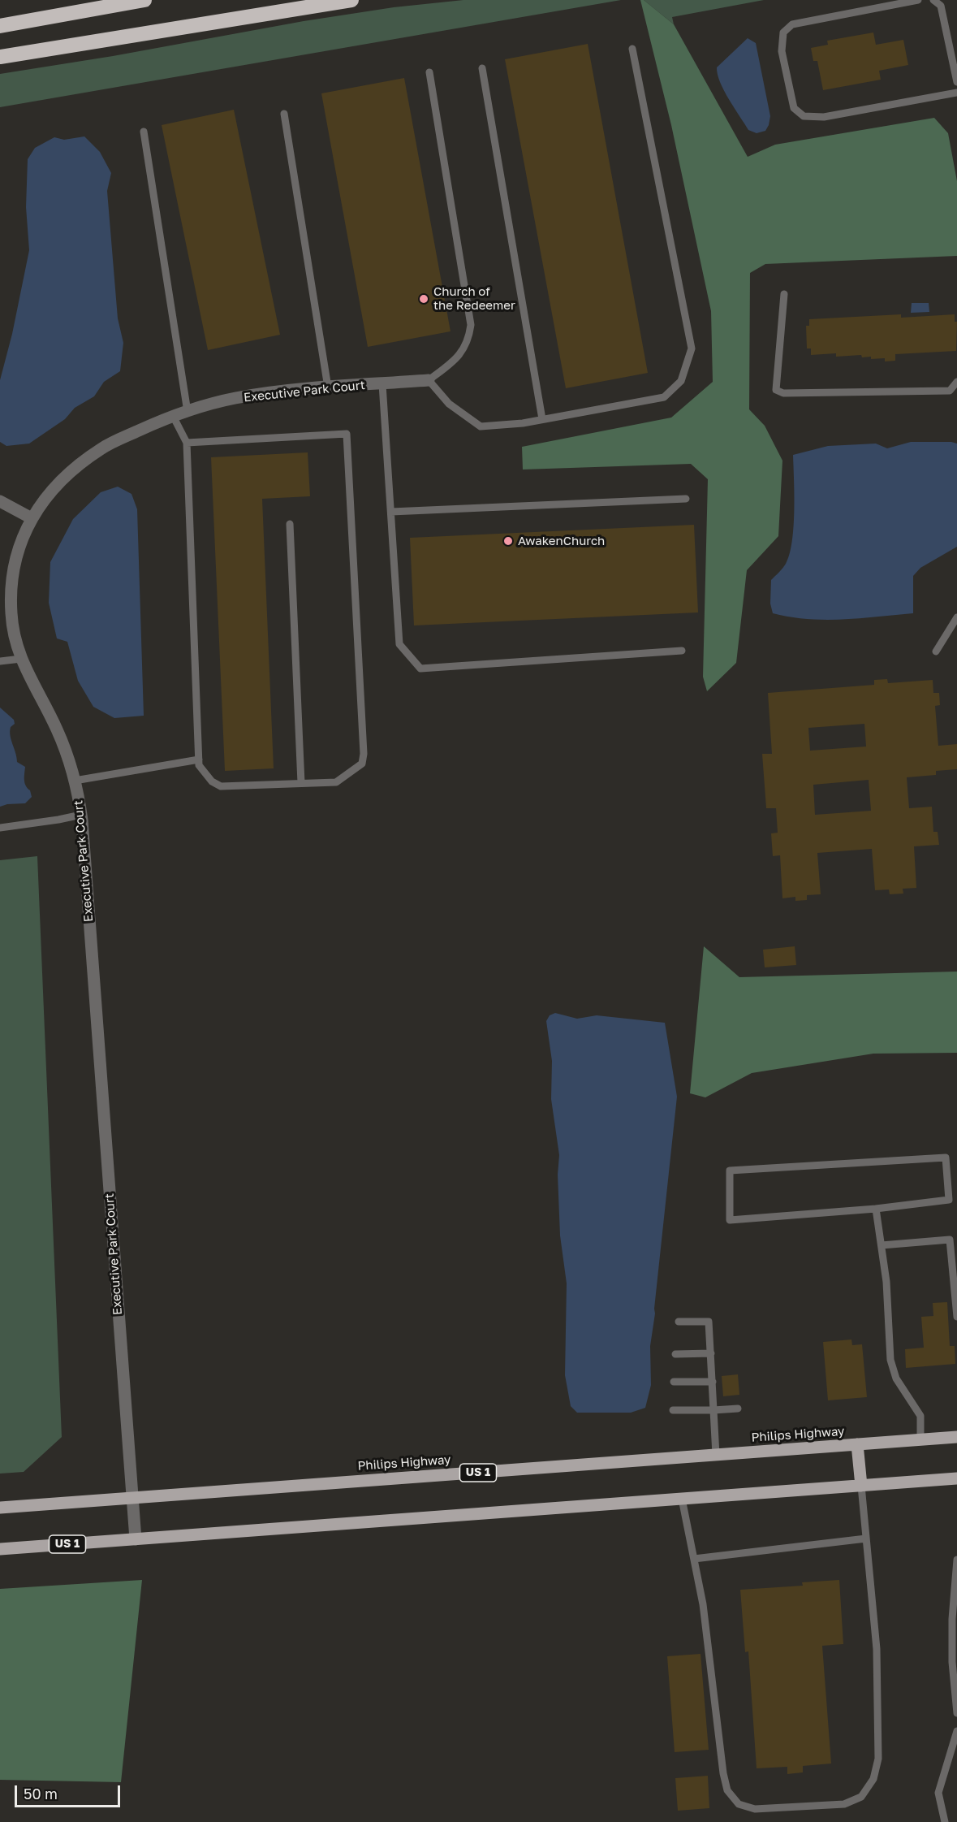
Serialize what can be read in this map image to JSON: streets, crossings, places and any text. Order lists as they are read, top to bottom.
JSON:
{
  "streets": {
    "main road": ["Philips Highway", "US 1"],
    "street": ["Executive Park Court"]
  },
  "crossings": [
    ["Executive Park Court", "Philips Highway"],
    ["Executive Park Court", "US 1"]
  ],
  "places": ["Church of the Redeemer", "AwakenChurch"],
  "scale_bar": "50 m"
}
